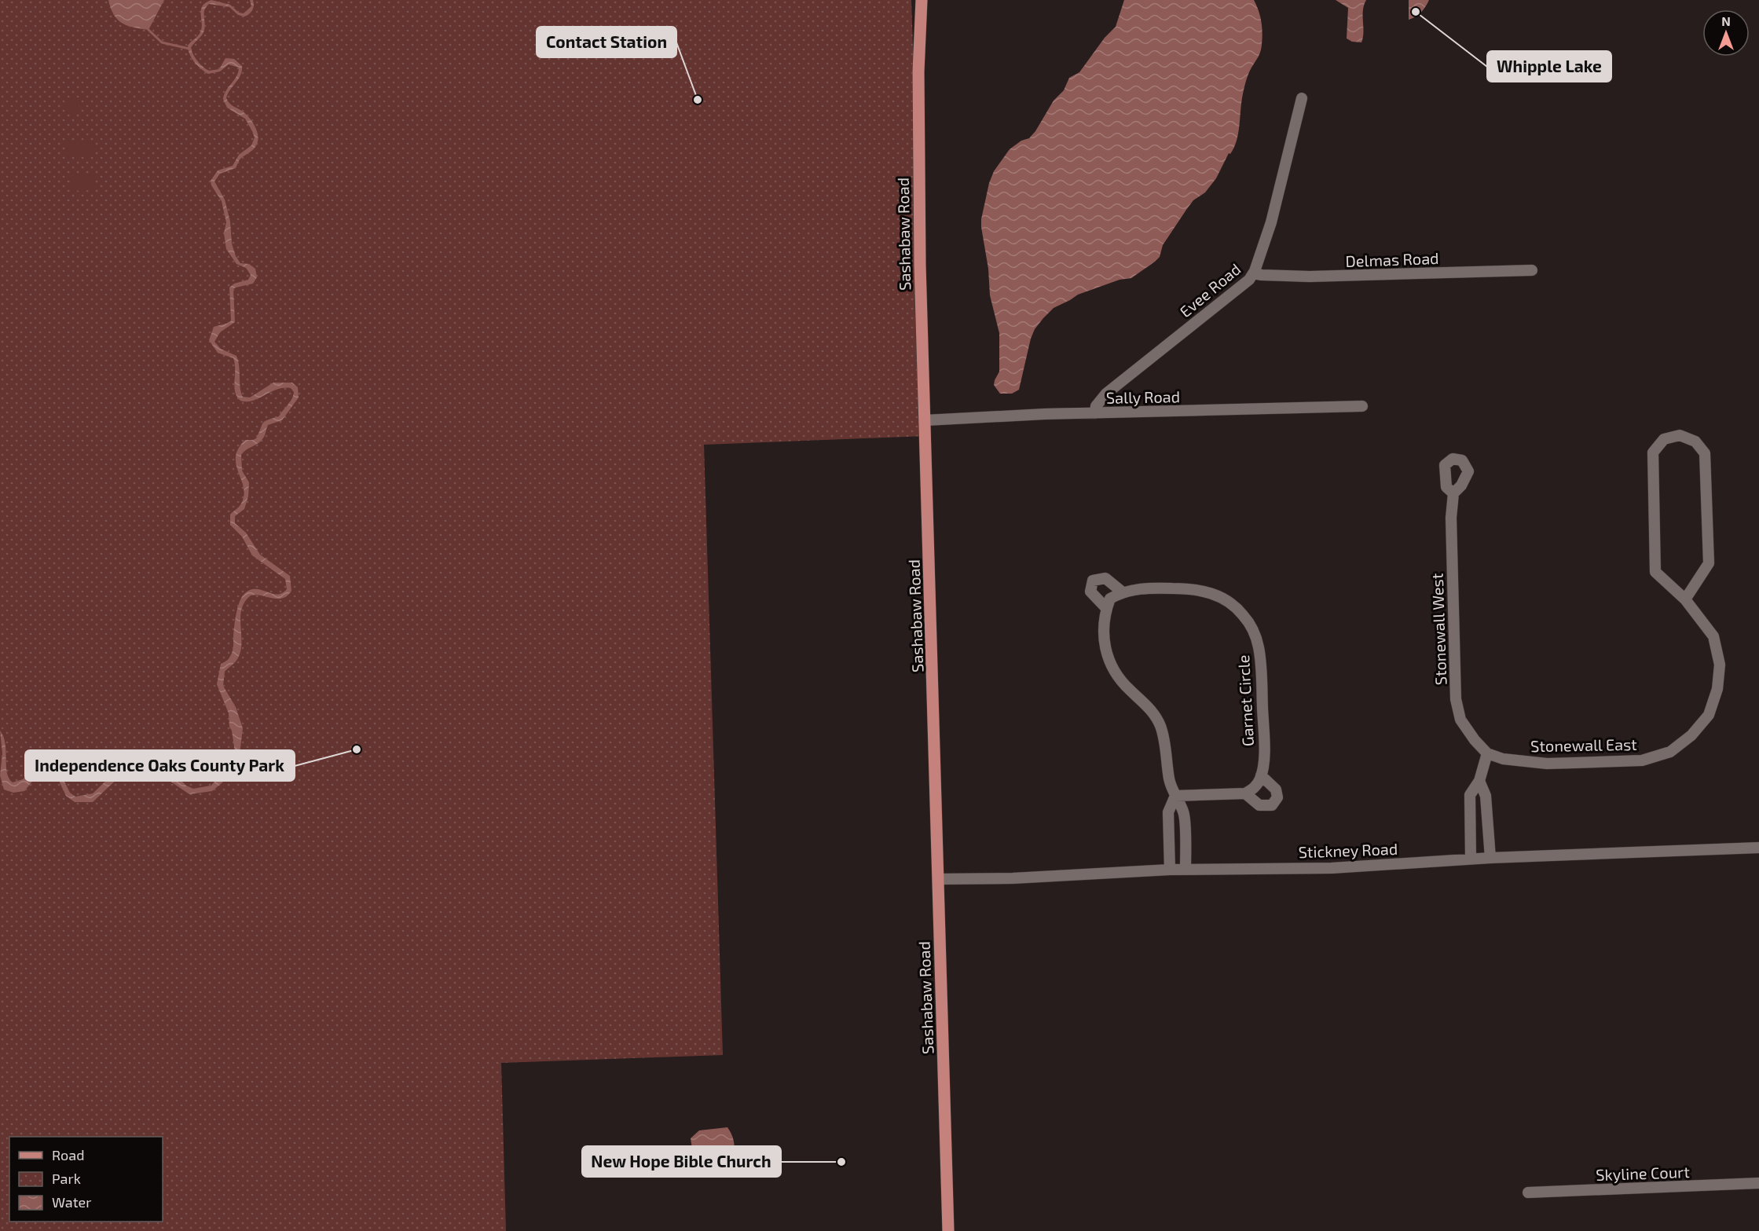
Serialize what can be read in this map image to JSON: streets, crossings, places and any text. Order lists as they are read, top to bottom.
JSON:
{
  "streets": {
    "main road": ["Sashabaw Road"],
    "street": [
      "Delmas Road",
      "Evee Road",
      "Sally Road",
      "Stonewall West",
      "Garnet Circle",
      "Stonewall East",
      "Stickney Road",
      "Skyline Court"
    ]
  },
  "crossings": [
    ["Sashabaw Road", "Sally Road"],
    ["Sashabaw Road", "Stickney Road"],
    ["Delmas Road", "Evee Road"],
    ["Evee Road", "Sally Road"],
    ["Stonewall West", "Stonewall East"]
  ],
  "places": [
    "Whipple Lake",
    "Contact Station",
    "Independence Oaks County Park",
    "New Hope Bible Church"
  ],
  "legend": ["Road", "Park", "Water"],
  "north": "top"
}
